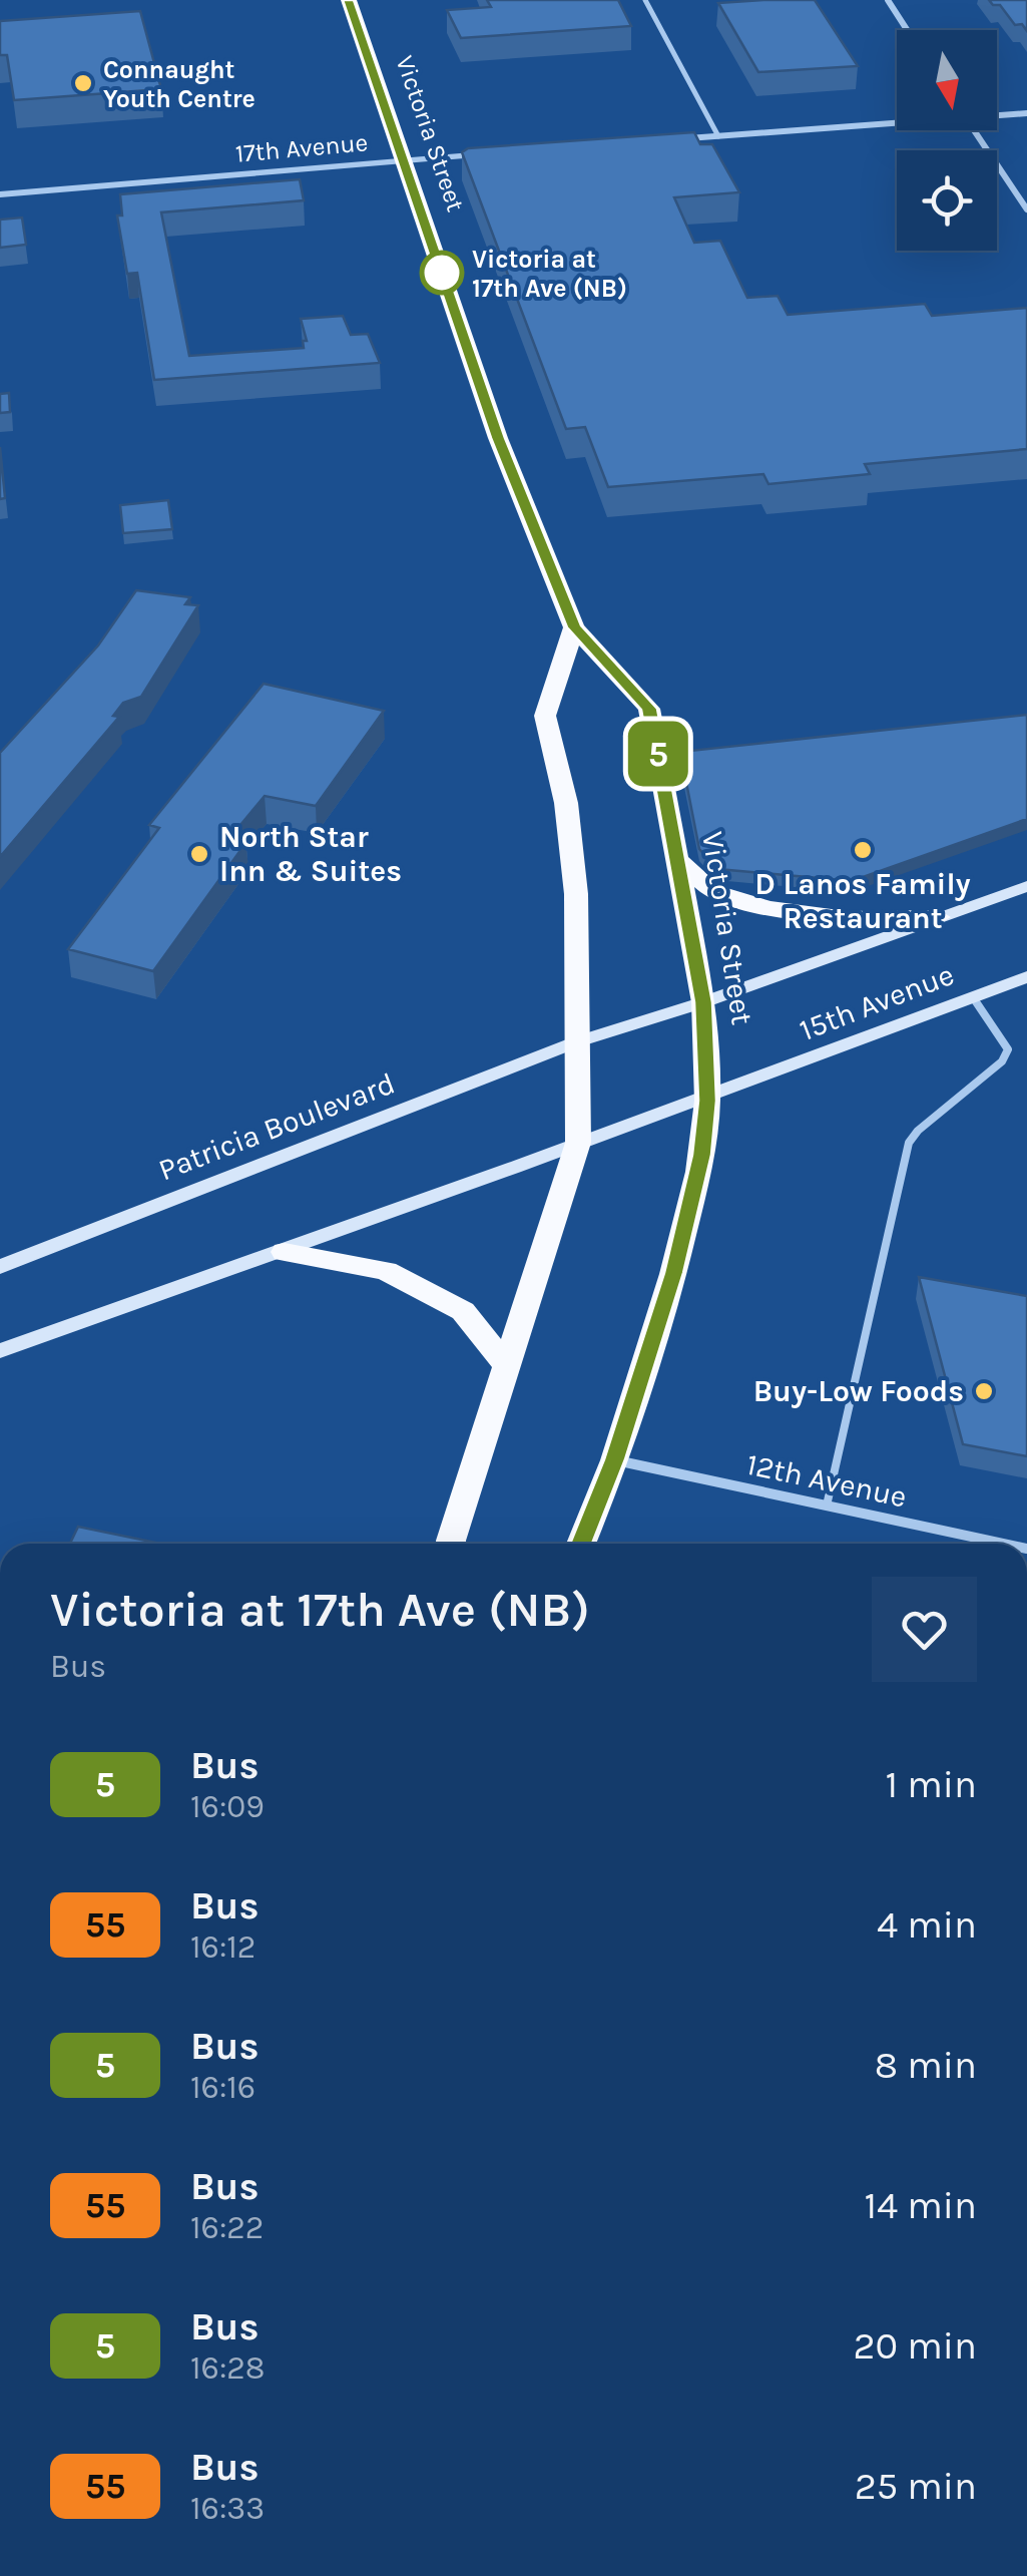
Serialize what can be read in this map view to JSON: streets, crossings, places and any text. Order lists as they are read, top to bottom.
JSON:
{
  "streets": {
    "highway": ["Victoria Street"],
    "main road": ["15th Avenue", "Patricia Boulevard"],
    "street": ["17th Avenue", "12th Avenue"]
  },
  "crossings": [
    ["Victoria Street", "17th Avenue"],
    ["Victoria Street", "15th Avenue"],
    ["Victoria Street", "12th Avenue"],
    ["15th Avenue", "Patricia Boulevard"]
  ],
  "places": [
    "Connaught Youth Centre",
    "Victoria at 17th Ave (NB)",
    "D Lanos Family Restaurant",
    "North Star Inn & Suites",
    "Buy-Low Foods"
  ],
  "lines": ["bus line 5"],
  "north": "bottom",
  "page": {
    "on_map": "5",
    "heading": ["Victoria at 17th Ave (NB)", "Bus"],
    "list": [
      {
        "mark": "5",
        "name": "Bus",
        "note": "16:09",
        "value": "1 min"
      },
      {
        "mark": "55",
        "name": "Bus",
        "note": "16:12",
        "value": "4 min"
      },
      {
        "mark": "5",
        "name": "Bus",
        "note": "16:16",
        "value": "8 min"
      },
      {
        "mark": "55",
        "name": "Bus",
        "note": "16:22",
        "value": "14 min"
      },
      {
        "mark": "5",
        "name": "Bus",
        "note": "16:28",
        "value": "20 min"
      },
      {
        "mark": "55",
        "name": "Bus",
        "note": "16:33",
        "value": "25 min"
      }
    ]
  }
}
